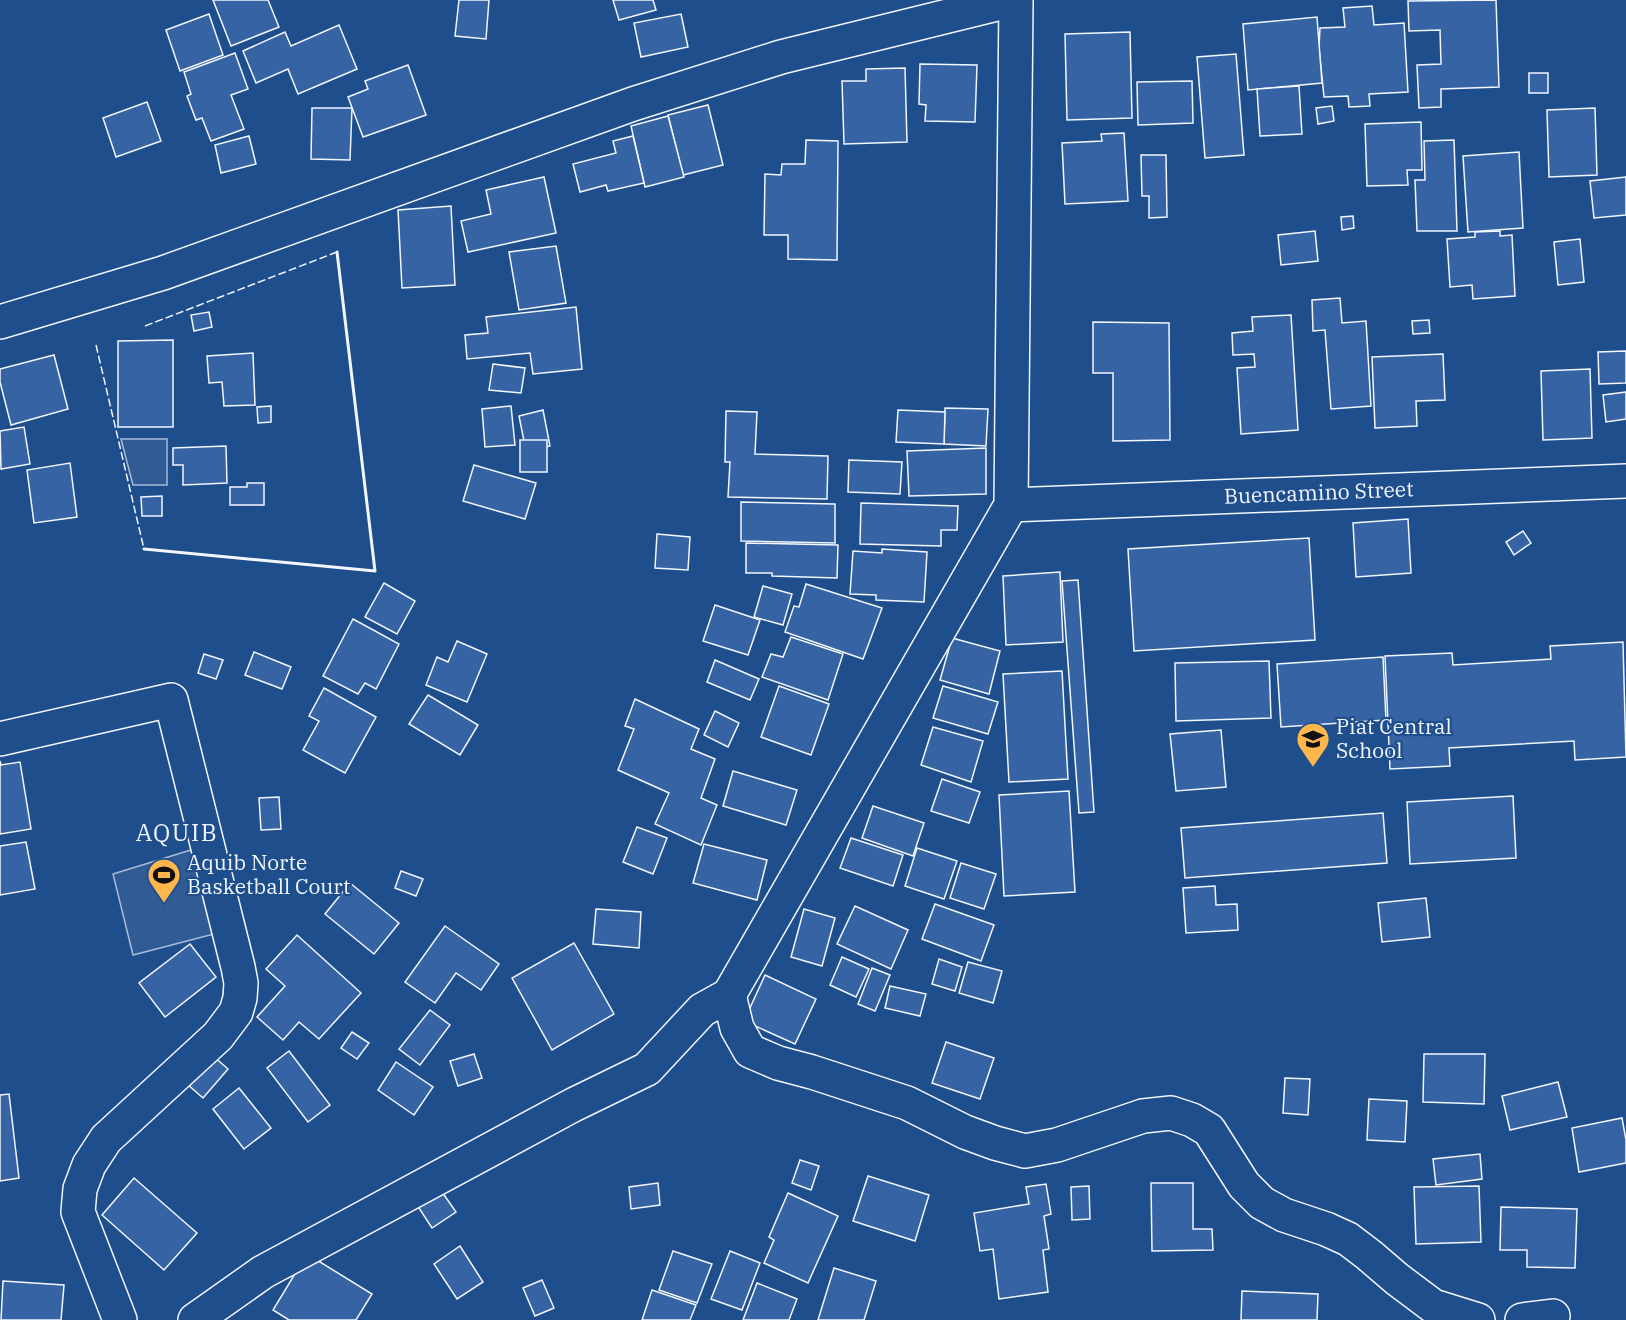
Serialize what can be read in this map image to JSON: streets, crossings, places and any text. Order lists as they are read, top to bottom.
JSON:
{
  "streets": {
    "street": ["Buencamino Street"]
  },
  "districts": ["AQUIB"],
  "places": {
    "school or university": ["Piat Central School"],
    "sports": ["Aquib Norte Basketball Court"]
  }
}
